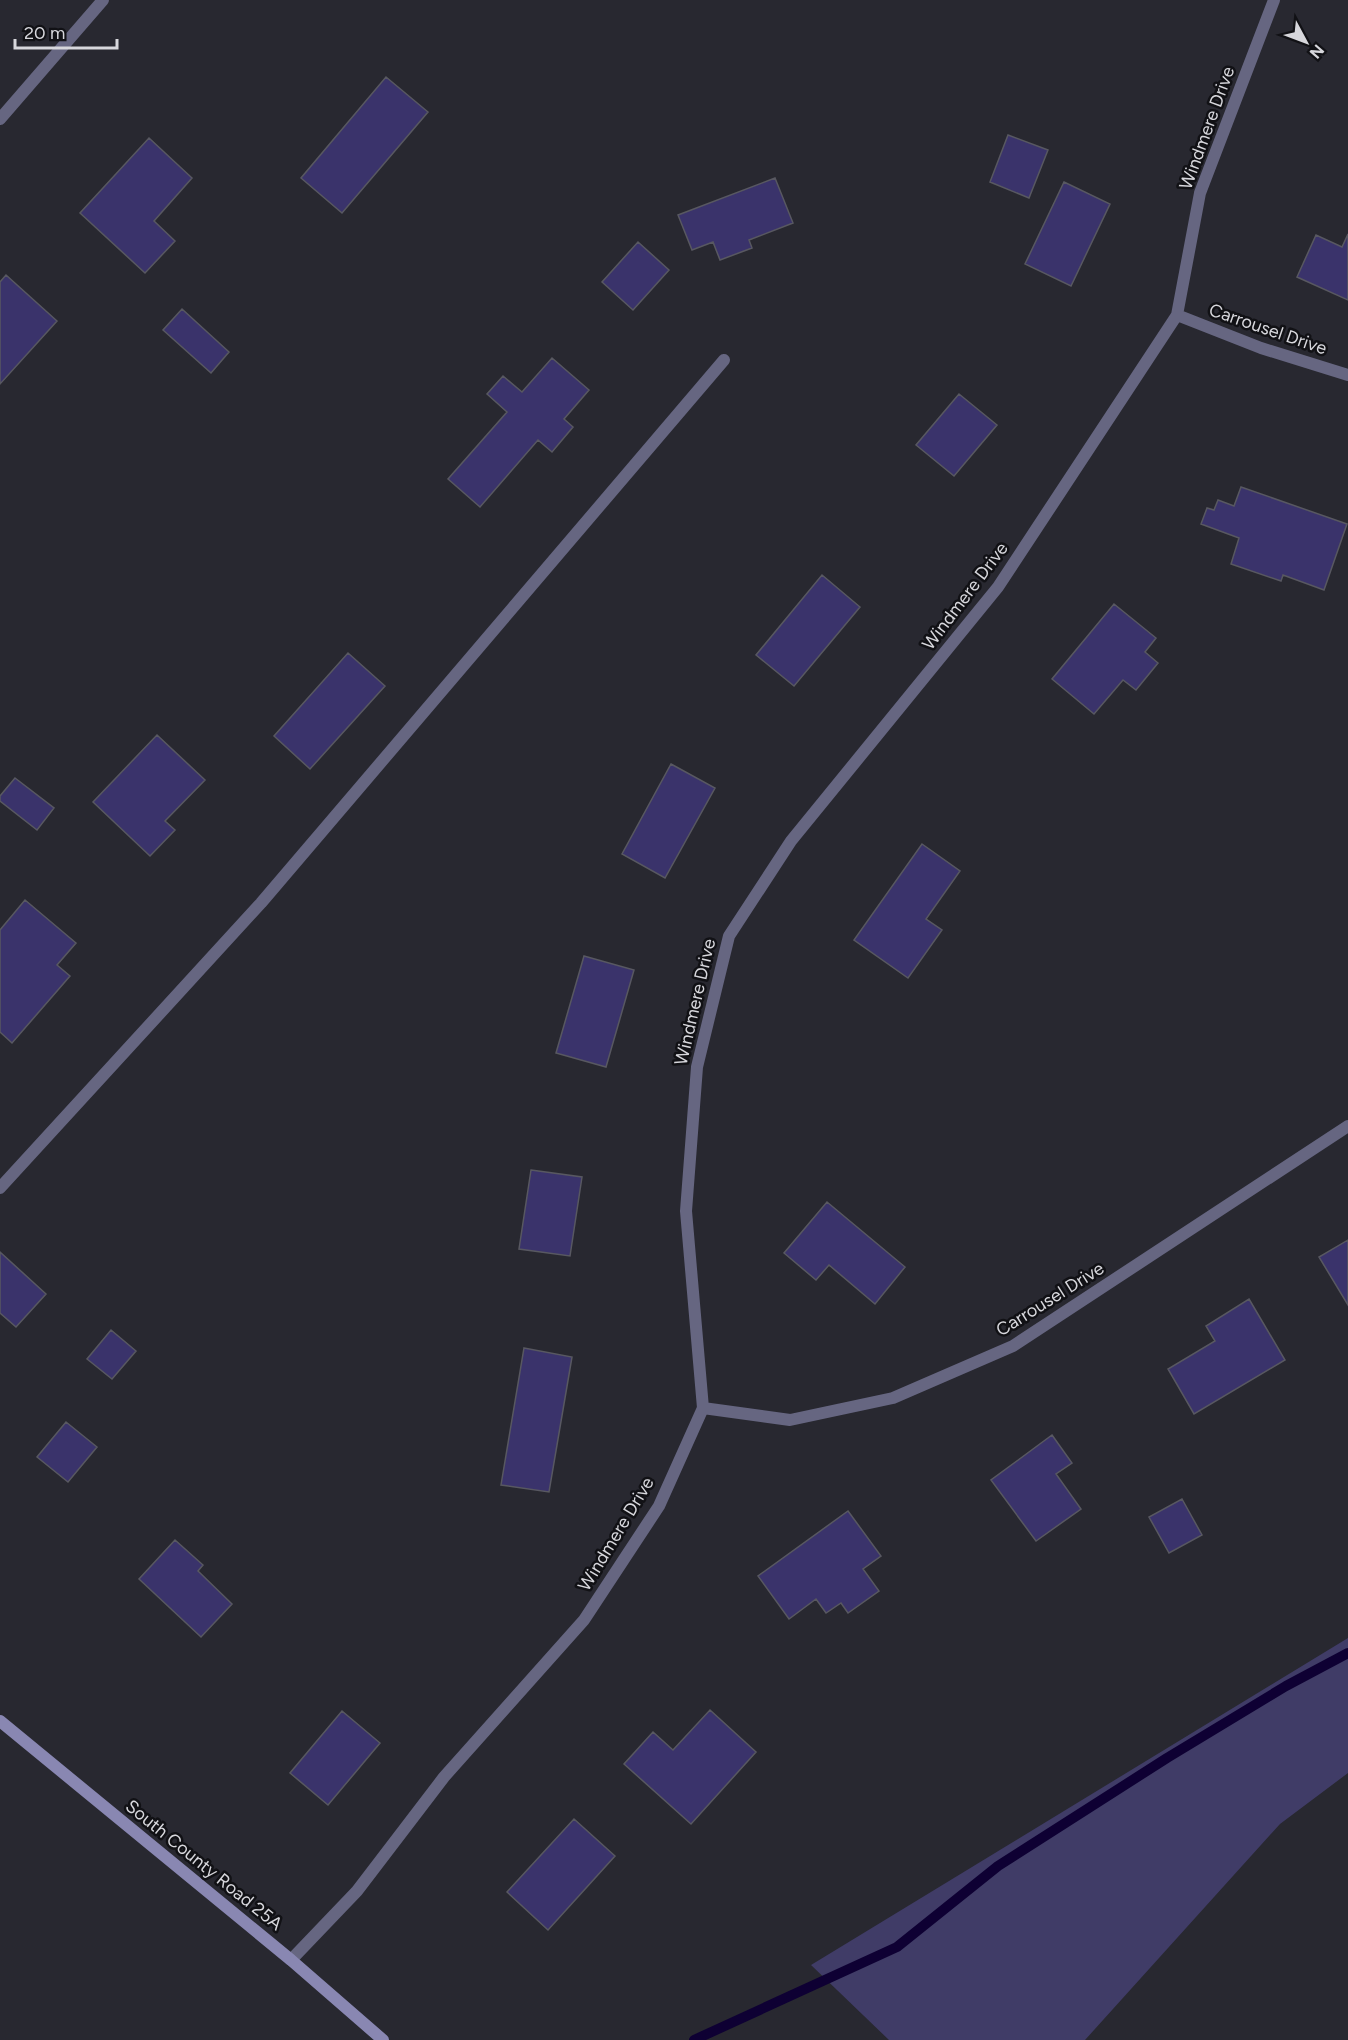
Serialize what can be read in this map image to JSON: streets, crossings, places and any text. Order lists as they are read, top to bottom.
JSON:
{
  "streets": {
    "main road": ["South County Road 25A"],
    "street": ["Windmere Drive", "Carrousel Drive"]
  },
  "crossings": [
    ["Windmere Drive", "Carrousel Drive"],
    ["Windmere Drive", "South County Road 25A"]
  ],
  "scale_bar": "20 m",
  "north": "bottom right"
}
